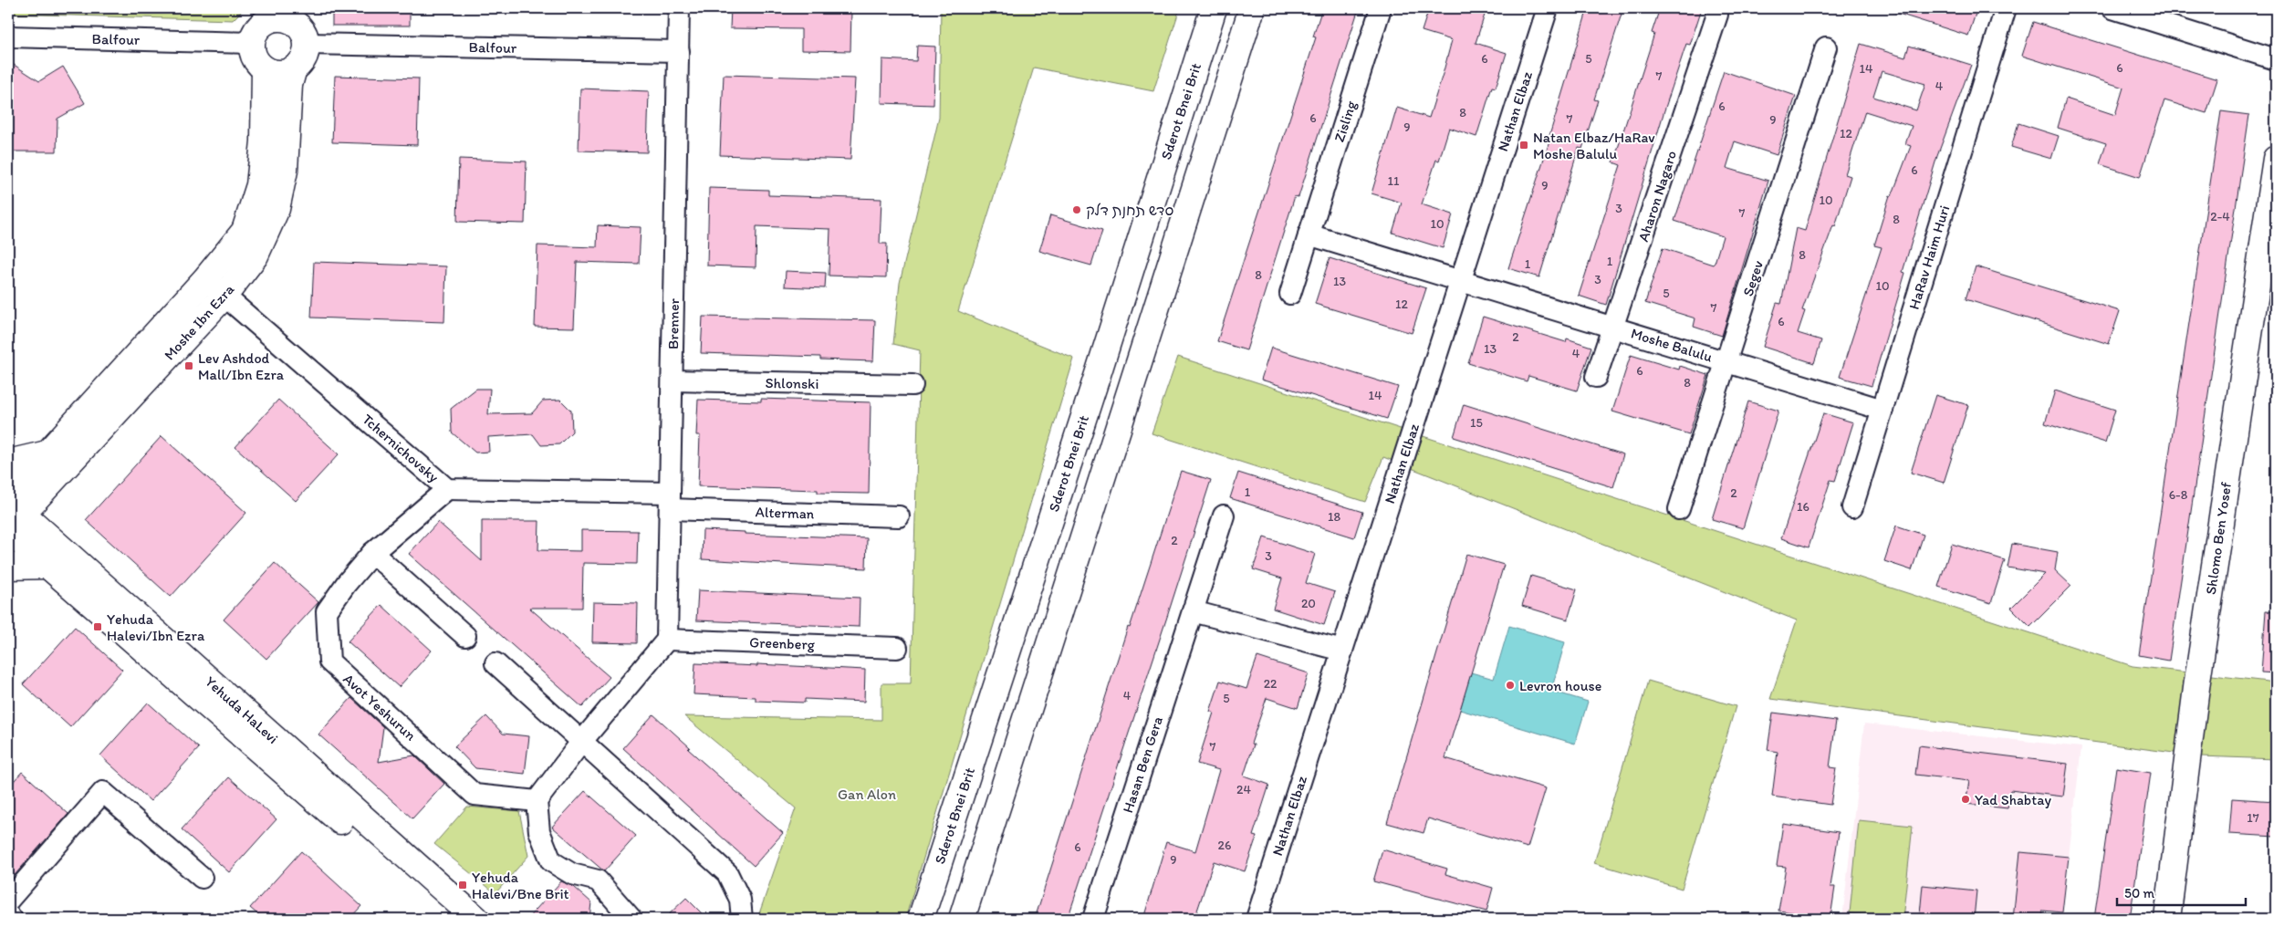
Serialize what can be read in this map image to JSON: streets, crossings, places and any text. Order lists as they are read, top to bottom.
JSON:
{
  "streets": {
    "street": [
      "Balfour",
      "Sderot Bnei Brit",
      "Nathan Elbaz",
      "Zisling",
      "Aharon Nagaro",
      "HaRav Haim Huri",
      "Segev",
      "Moshe Ibn Ezra",
      "Brenner",
      "Moshe Balulu",
      "Shlonski",
      "Tchernichovsky",
      "Alterman",
      "Shlomo Ben Yosef",
      "Greenberg",
      "Avot Yeshurun",
      "Yehuda HaLevi",
      "Hasan Ben Gera"
    ]
  },
  "crossings": [
    ["Balfour", "Moshe Ibn Ezra"],
    ["Balfour", "Brenner"],
    ["Nathan Elbaz", "Moshe Balulu"],
    ["Aharon Nagaro", "Moshe Balulu"],
    ["HaRav Haim Huri", "Moshe Balulu"],
    ["Segev", "Moshe Balulu"],
    ["Moshe Ibn Ezra", "Tchernichovsky"],
    ["Moshe Ibn Ezra", "Yehuda HaLevi"],
    ["Brenner", "Shlonski"],
    ["Brenner", "Tchernichovsky"],
    ["Brenner", "Alterman"],
    ["Brenner", "Greenberg"],
    ["Tchernichovsky", "Alterman"],
    ["Tchernichovsky", "Avot Yeshurun"]
  ],
  "parks": ["Gan Alon"],
  "places": {
    "transit": [
      "Natan Elbaz/HaRav Moshe Balulu",
      "Lev Ashdod Mall/Ibn Ezra",
      "Yehuda Halevi/Ibn Ezra",
      "Yehuda Halevi/Bne Brit"
    ],
    "other": ["סדש תחנת דלק", "Levron house", "Yad Shabtay"]
  },
  "house_numbers": [
    "6",
    "5",
    "6",
    "14",
    "7",
    "4",
    "6",
    "8",
    "6",
    "7",
    "9",
    "9",
    "12",
    "6",
    "11",
    "9",
    "10",
    "3",
    "7",
    "2-4",
    "8",
    "10",
    "8",
    "1",
    "1",
    "8",
    "3",
    "13",
    "10",
    "5",
    "12",
    "7",
    "6",
    "2",
    "13",
    "4",
    "6",
    "8",
    "14",
    "15",
    "1",
    "2",
    "6-8",
    "16",
    "18",
    "2",
    "3",
    "20",
    "22",
    "4",
    "5",
    "7",
    "24",
    "17",
    "26",
    "6",
    "9"
  ],
  "scale_bar": "50 m"
}
